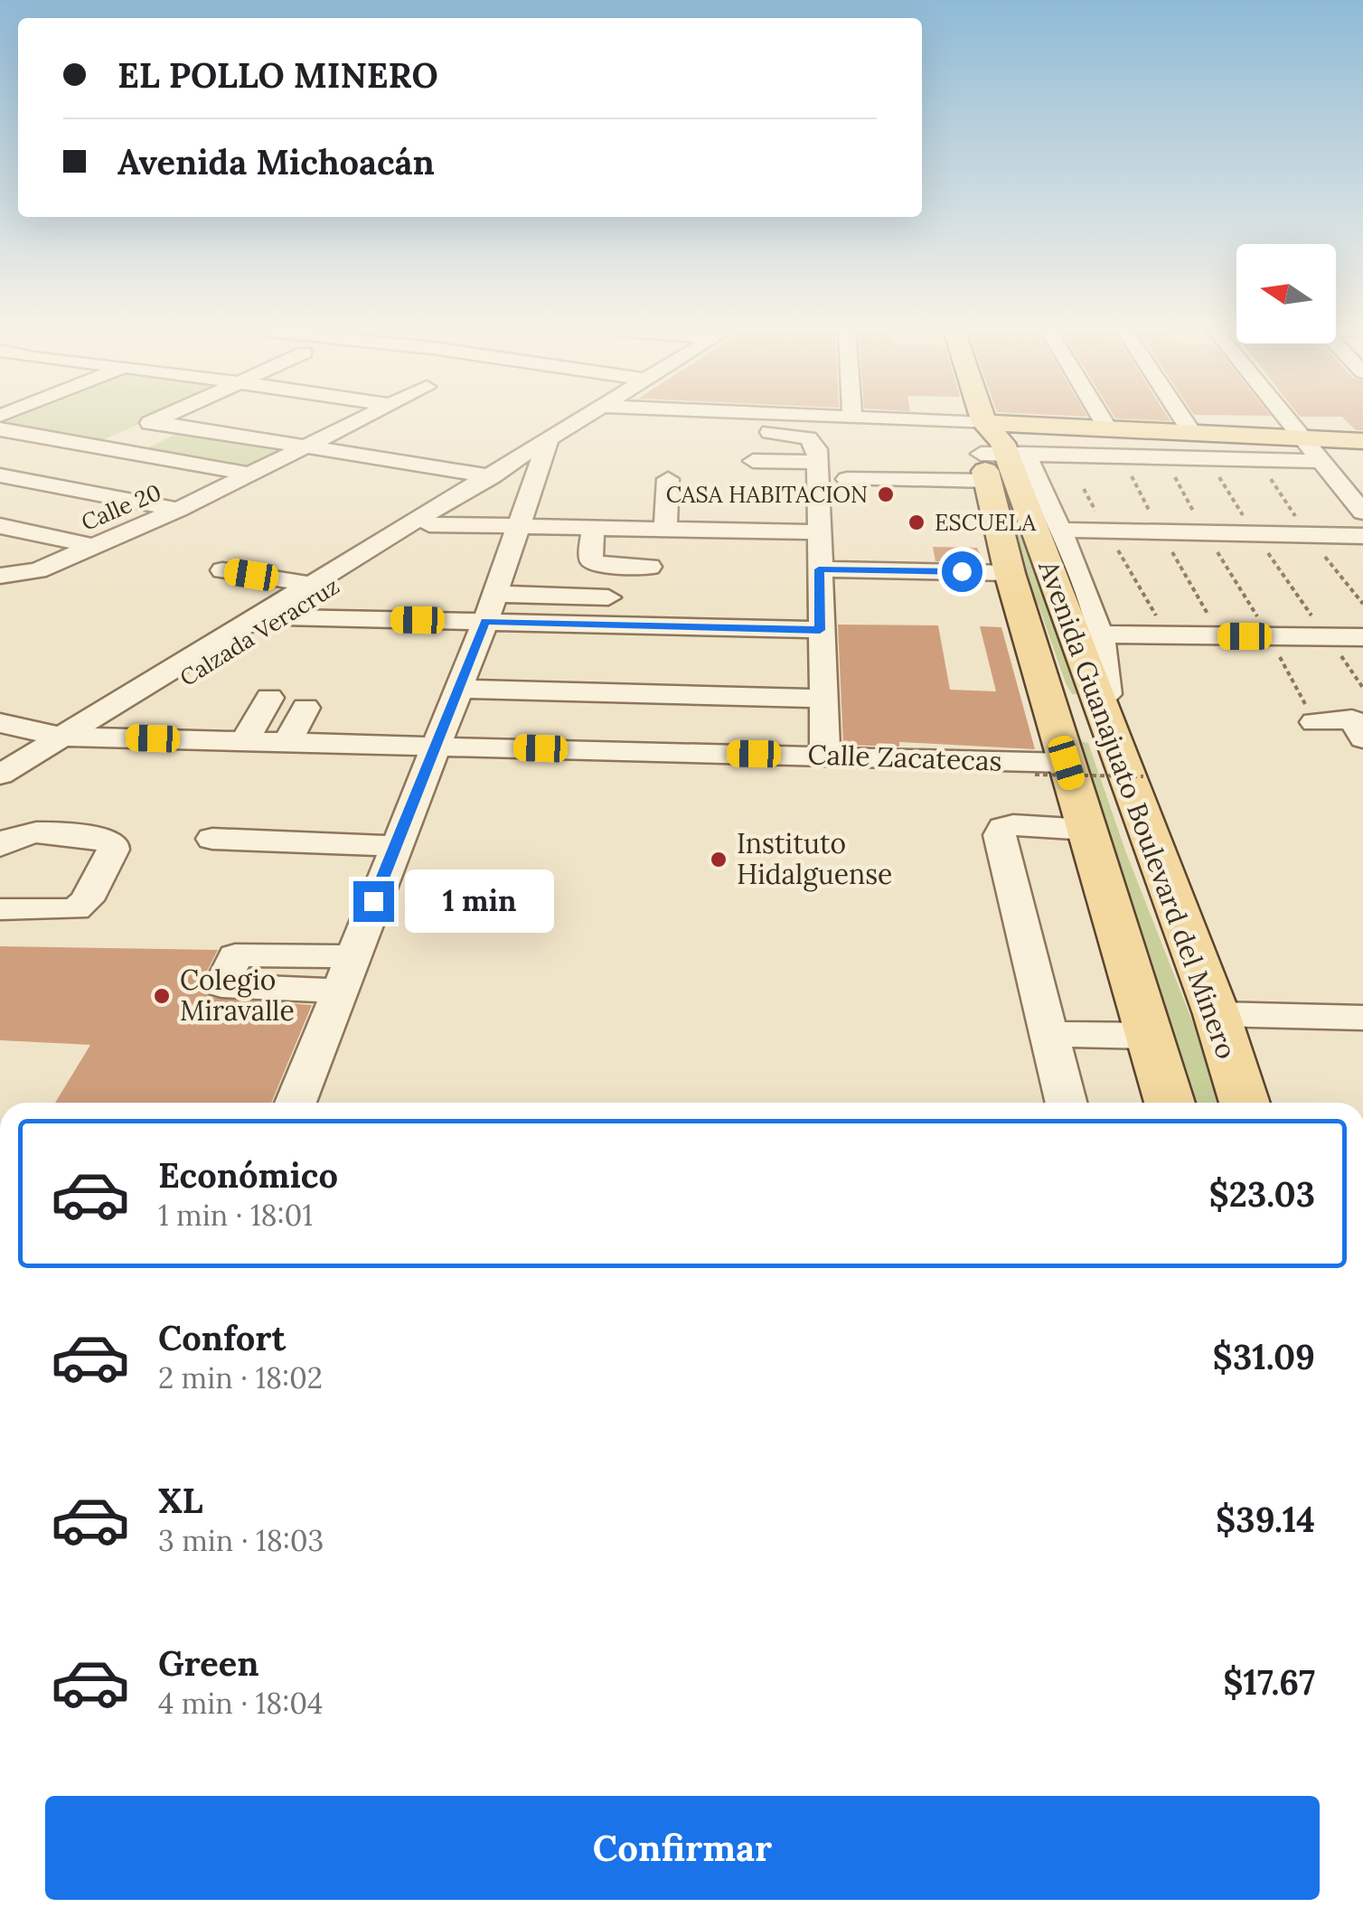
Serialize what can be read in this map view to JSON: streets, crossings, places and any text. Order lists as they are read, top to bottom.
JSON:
{
  "streets": {
    "main road": ["Avenida Guanajuato Boulevard del Minero"],
    "street": ["Calle 20", "Calzada Veracruz", "Calle Zacatecas"]
  },
  "crossings": [
    ["Calzada Veracruz", "Calle Zacatecas"],
    ["Calle Zacatecas", "Avenida Guanajuato Boulevard del Minero"]
  ],
  "places": [
    "CASA HABITACION",
    "ESCUELA",
    "Instituto Hidalguense",
    "Colegio Miravalle"
  ],
  "north": "left",
  "page": {
    "banner": ["EL POLLO MINERO", "Avenida Michoacán"],
    "bubble": "1 min",
    "list": [
      {
        "name": "Económico",
        "note": "1 min · 18:01",
        "value": "$23.03"
      },
      {
        "name": "Confort",
        "note": "2 min · 18:02",
        "value": "$31.09"
      },
      {
        "name": "XL",
        "note": "3 min · 18:03",
        "value": "$39.14"
      },
      {
        "name": "Green",
        "note": "4 min · 18:04",
        "value": "$17.67"
      }
    ],
    "buttons": "Confirmar"
  }
}
